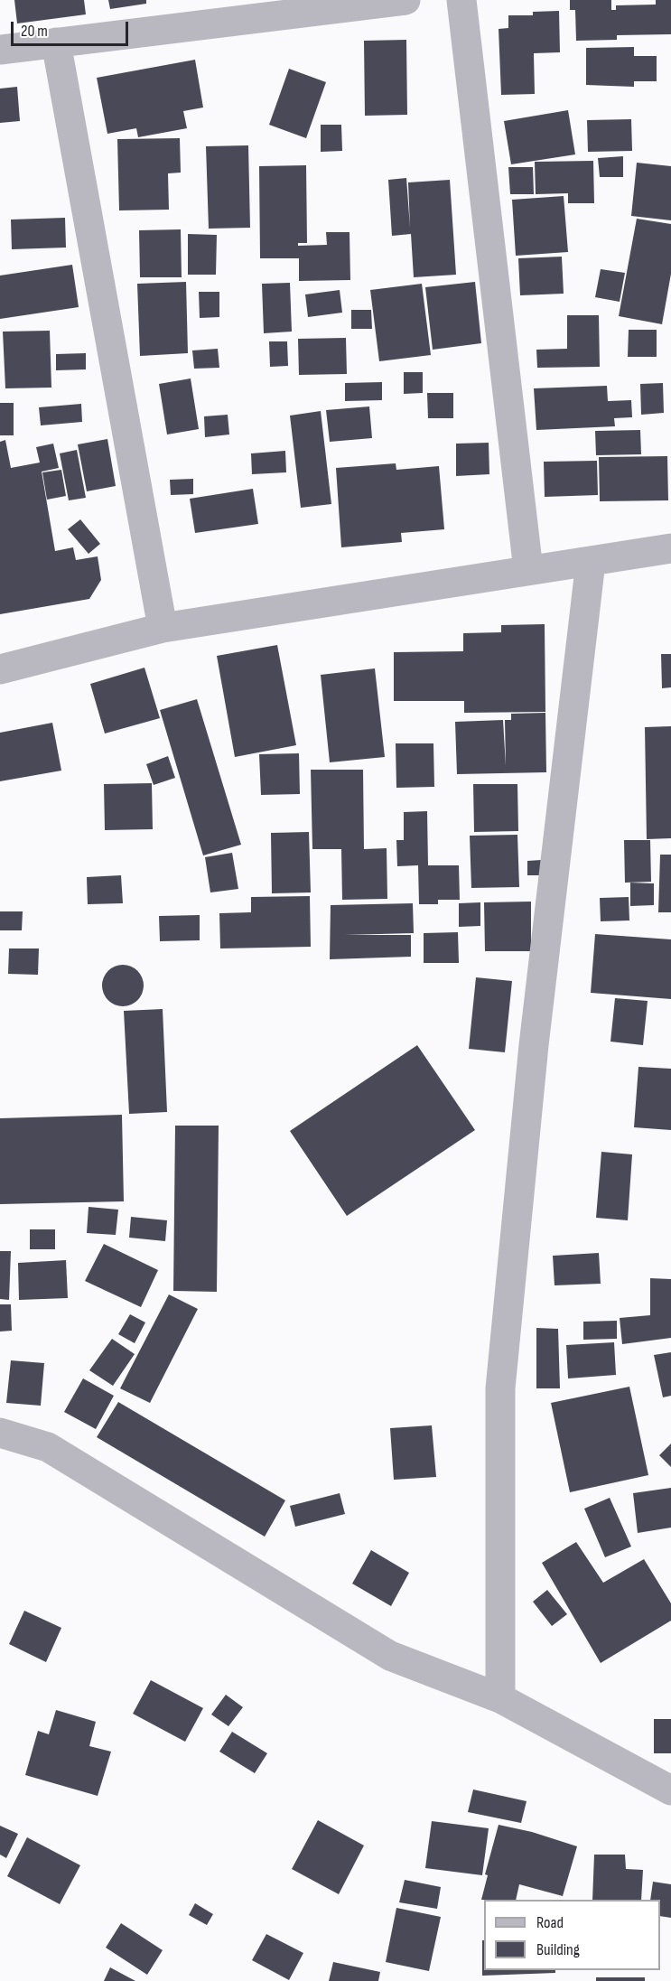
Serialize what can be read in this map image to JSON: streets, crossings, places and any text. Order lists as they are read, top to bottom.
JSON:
{
  "legend": ["Road", "Building"],
  "scale_bar": "20 m"
}
